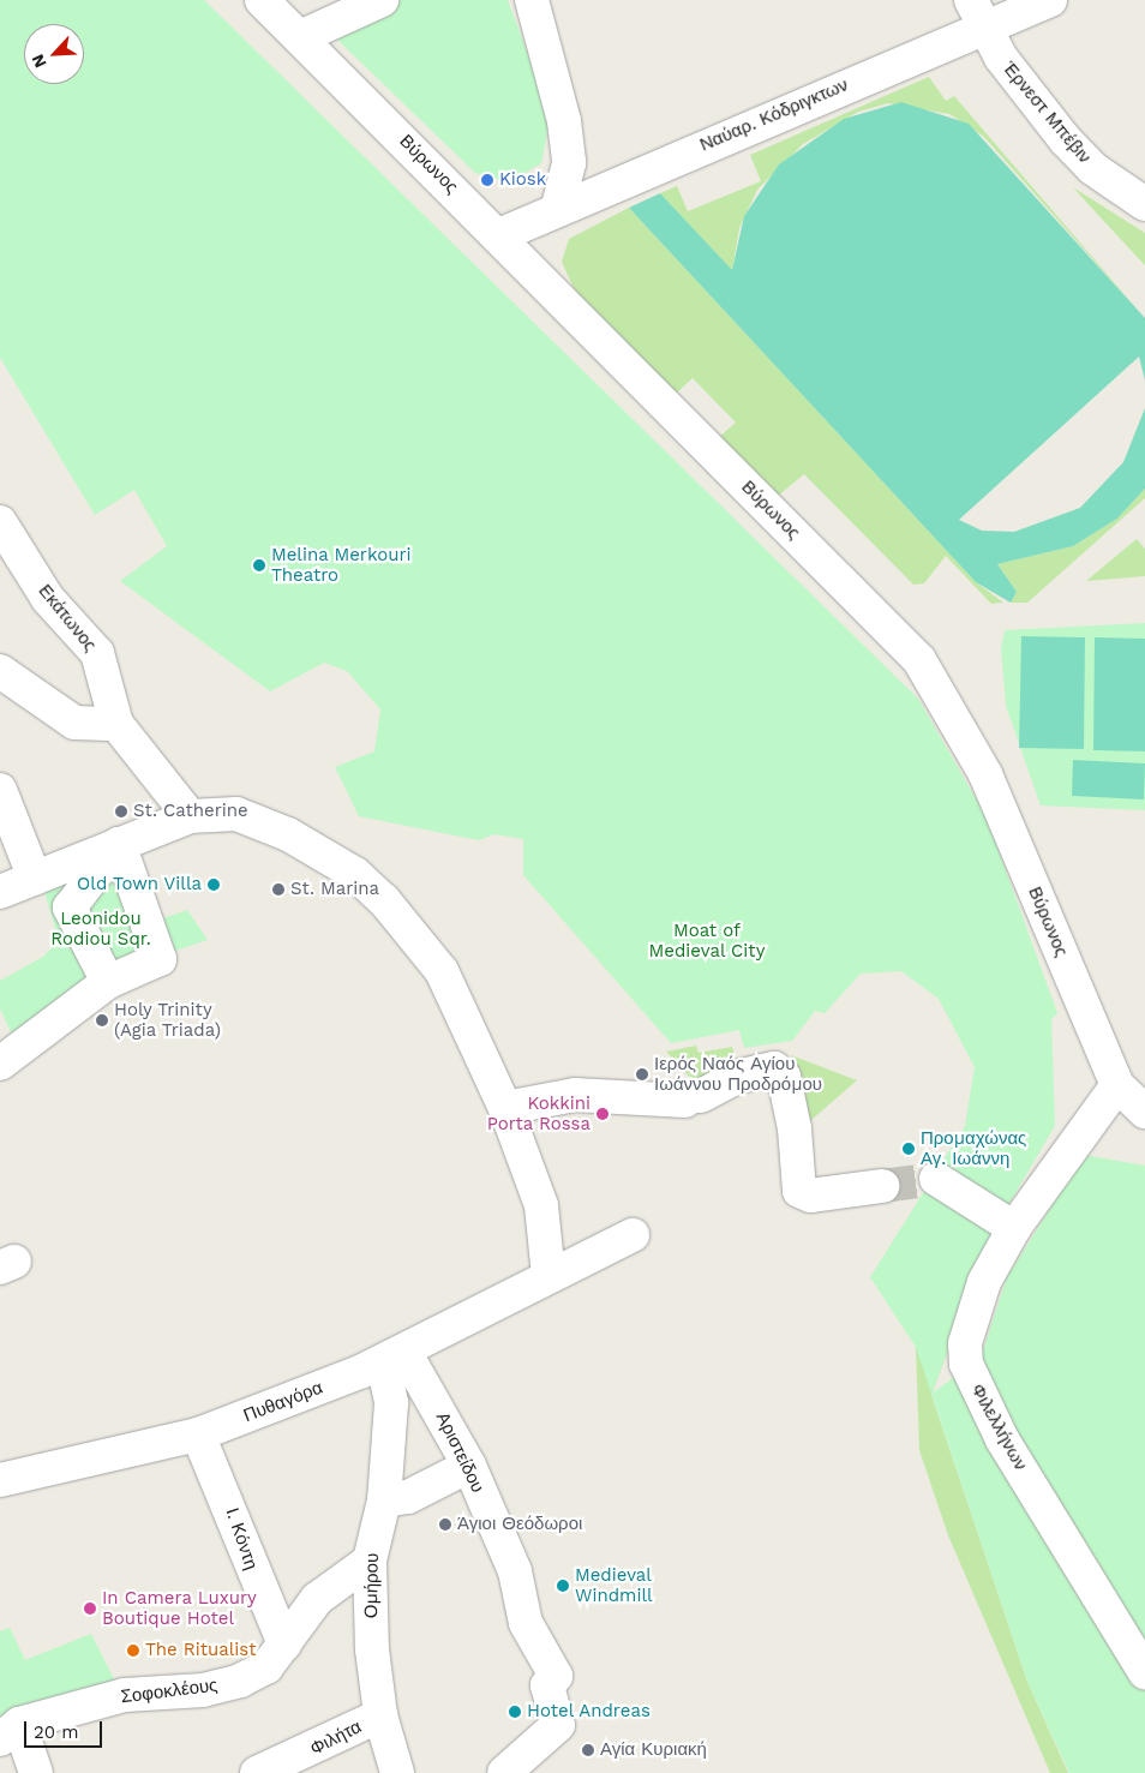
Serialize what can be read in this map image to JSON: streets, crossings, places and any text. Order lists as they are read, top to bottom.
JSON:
{
  "streets": {
    "street": [
      "Έρνεστ Μπέβιν",
      "Ναύαρ. Κόδριγκτων",
      "Βύρωνος",
      "Εκάτωνος",
      "Πυθαγόρα",
      "Φιλελλήνων",
      "Αριστείδου",
      "Ι. Κόντη",
      "Ομήρου",
      "Σοφοκλέους",
      "Φιλήτα"
    ]
  },
  "crossings": [
    ["Έρνεστ Μπέβιν", "Ναύαρ. Κόδριγκτων"],
    ["Ναύαρ. Κόδριγκτων", "Βύρωνος"],
    ["Βύρωνος", "Φιλελλήνων"],
    ["Πυθαγόρα", "Αριστείδου"],
    ["Πυθαγόρα", "Ι. Κόντη"],
    ["Πυθαγόρα", "Ομήρου"],
    ["Αριστείδου", "Ομήρου"],
    ["Ι. Κόντη", "Σοφοκλέους"],
    ["Ομήρου", "Σοφοκλέους"],
    ["Ομήρου", "Φιλήτα"]
  ],
  "parks": ["Leonidou Rodiou Sqr.", "Moat of Medieval City"],
  "places": [
    "Kiosk",
    "Melina Merkouri Theatro",
    "St. Catherine",
    "Old Town Villa",
    "St. Marina",
    "Holy Trinity (Agia Triada)",
    "Ιερός Ναός Αγίου Ιωάννου Προδρόμου",
    "Kokkini Porta Rossa",
    "Προμαχώνας Αγ. Ιωάννη",
    "Άγιοι Θεόδωροι",
    "Medieval Windmill",
    "In Camera Luxury Boutique Hotel",
    "The Ritualist",
    "Hotel Andreas",
    "Αγία Κυριακή"
  ],
  "scale_bar": "20 m",
  "north": "bottom left"
}
